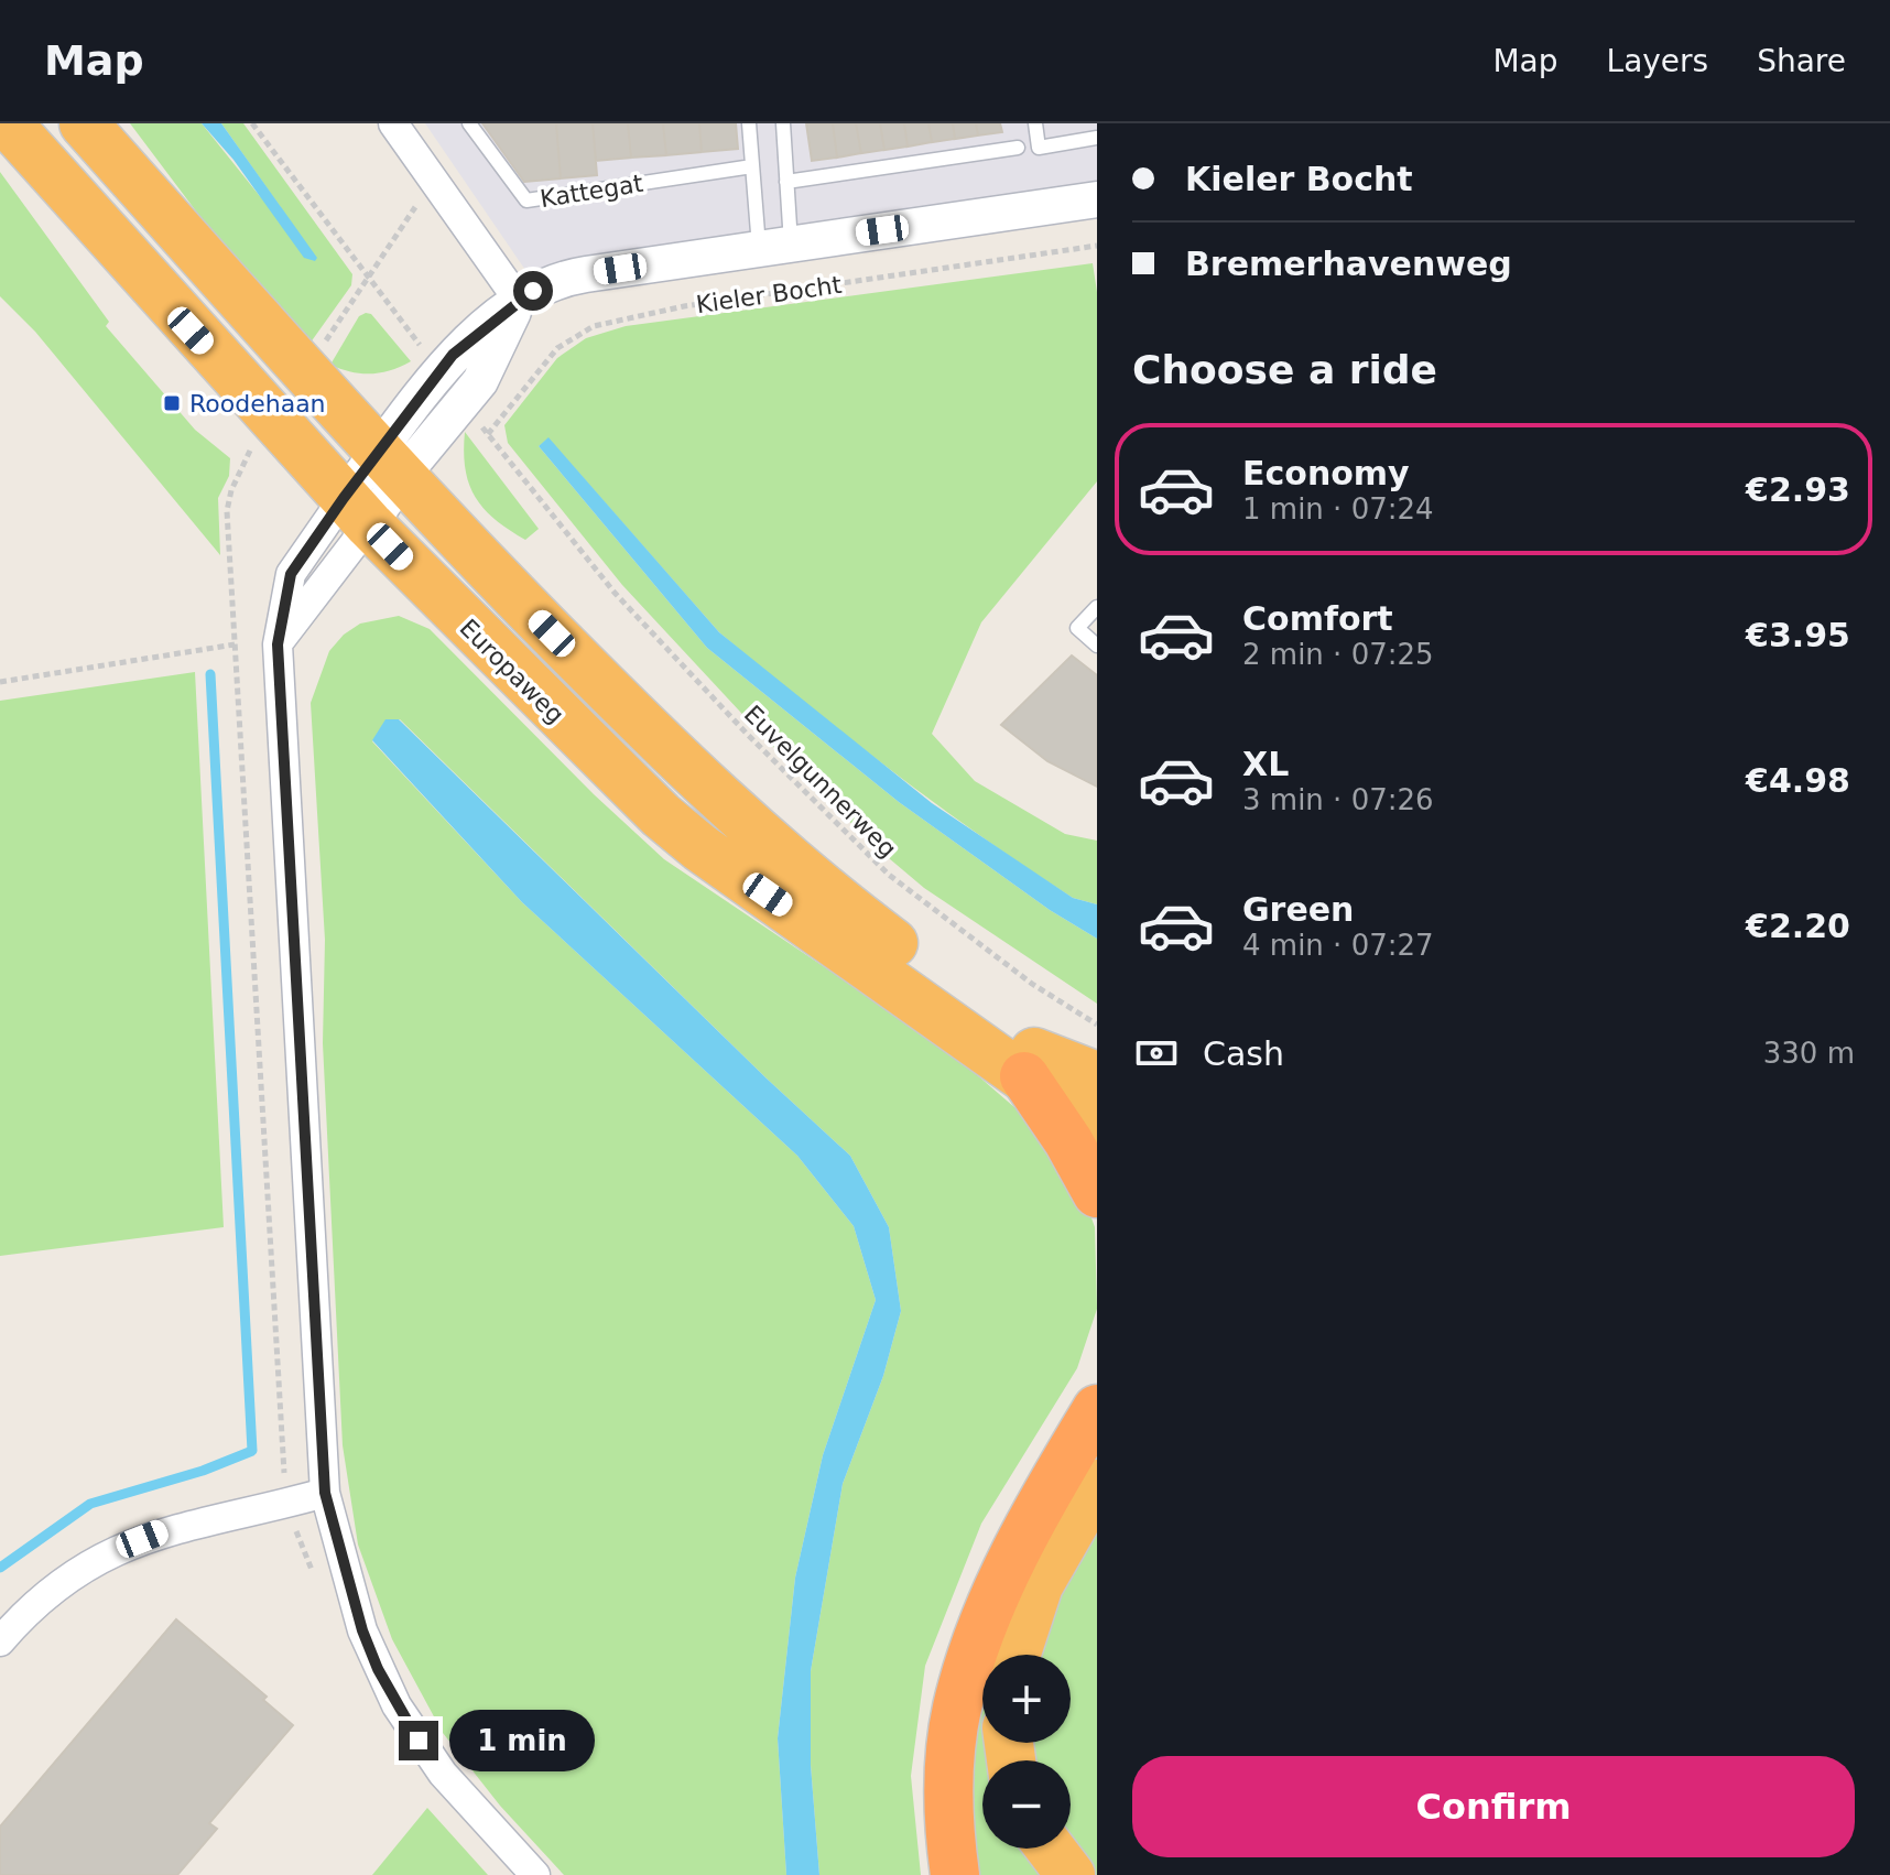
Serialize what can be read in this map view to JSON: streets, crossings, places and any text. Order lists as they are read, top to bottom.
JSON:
{
  "streets": {
    "highway": ["Europaweg"],
    "street": ["Kieler Bocht"],
    "lane": ["Kattegat"],
    "path": ["Euvelgunnerweg"]
  },
  "crossings": [
    ["Kieler Bocht", "Europaweg"]
  ],
  "places": {
    "transit": ["Roodehaan"]
  },
  "page": {
    "header": "Map",
    "nav": ["Map", "Layers", "Share"],
    "banner": ["Kieler Bocht", "Bremerhavenweg"],
    "heading": "Choose a ride",
    "list": [
      {
        "name": "Economy",
        "note": "1 min · 07:24",
        "value": "€2.93"
      },
      {
        "name": "Comfort",
        "note": "2 min · 07:25",
        "value": "€3.95"
      },
      {
        "name": "XL",
        "note": "3 min · 07:26",
        "value": "€4.98"
      },
      {
        "name": "Green",
        "note": "4 min · 07:27",
        "value": "€2.20"
      }
    ],
    "pay": ["Cash", "330 m"],
    "map_buttons": ["+", "−"],
    "bubble": "1 min",
    "buttons": "Confirm"
  }
}
